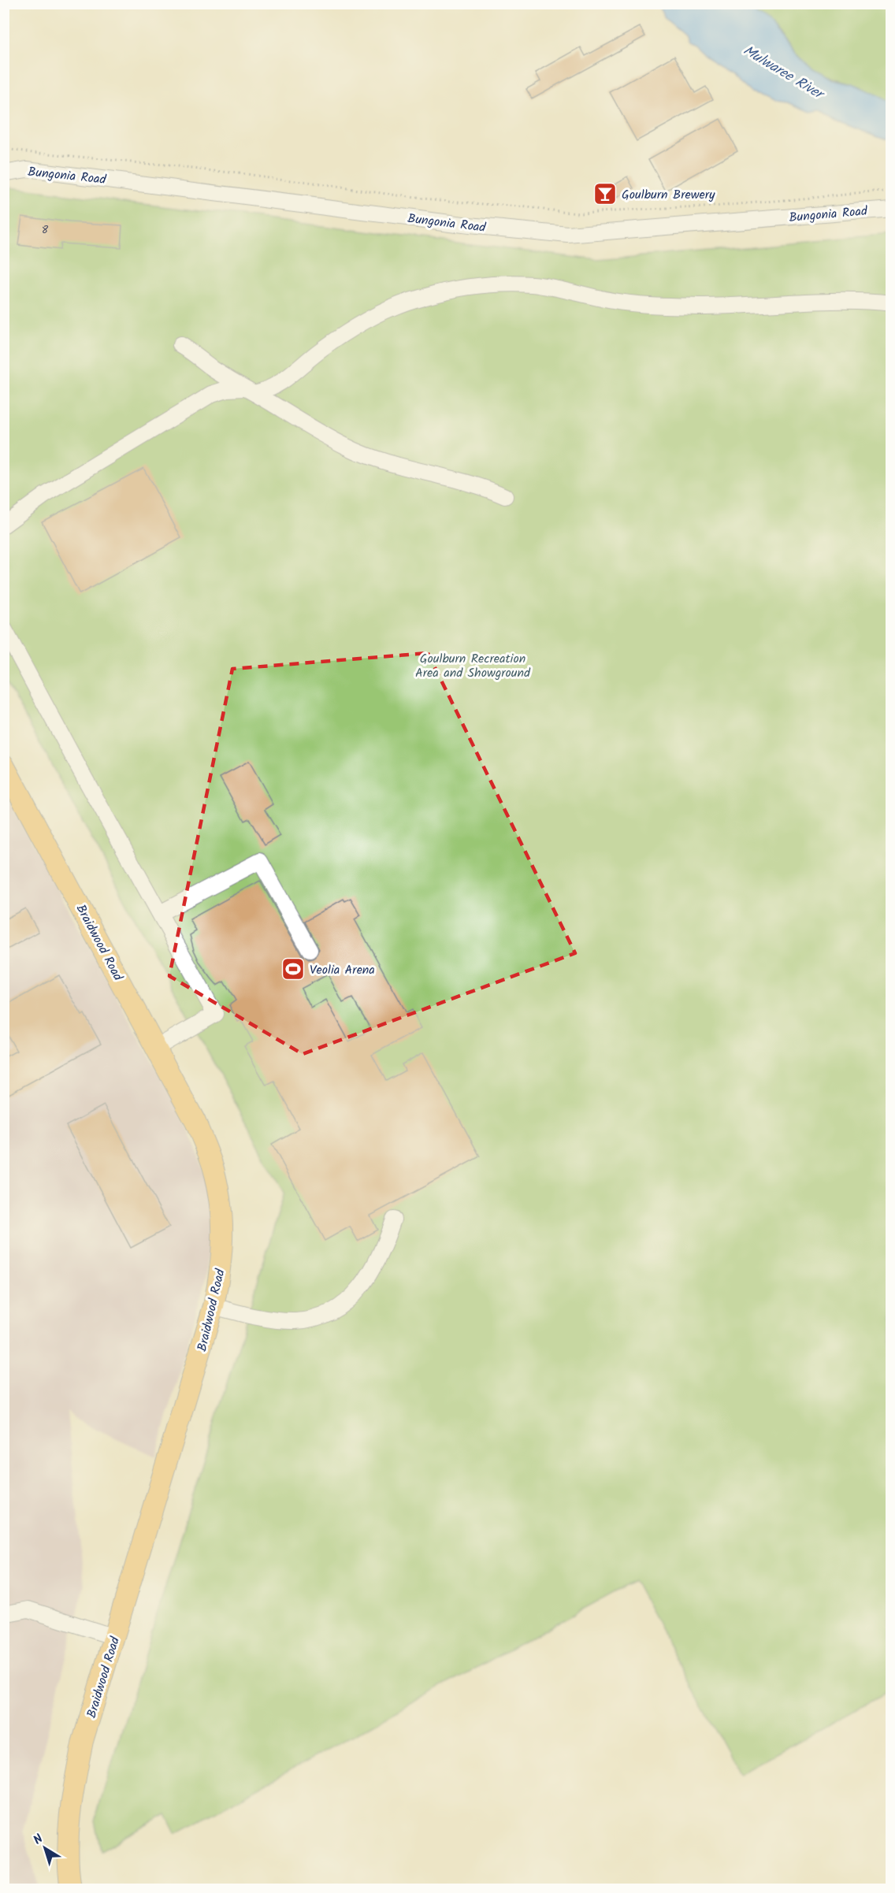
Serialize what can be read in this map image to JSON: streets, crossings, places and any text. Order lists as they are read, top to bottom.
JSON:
{
  "streets": {
    "main road": ["Braidwood Road"],
    "street": ["Bungonia Road"]
  },
  "water": ["Mulwaree River"],
  "parks": ["Goulburn Recreation Area and Showground"],
  "places": {
    "bar": ["Goulburn Brewery"],
    "sports": ["Veolia Arena"]
  },
  "house_numbers": ["8"],
  "north": "top left"
}
